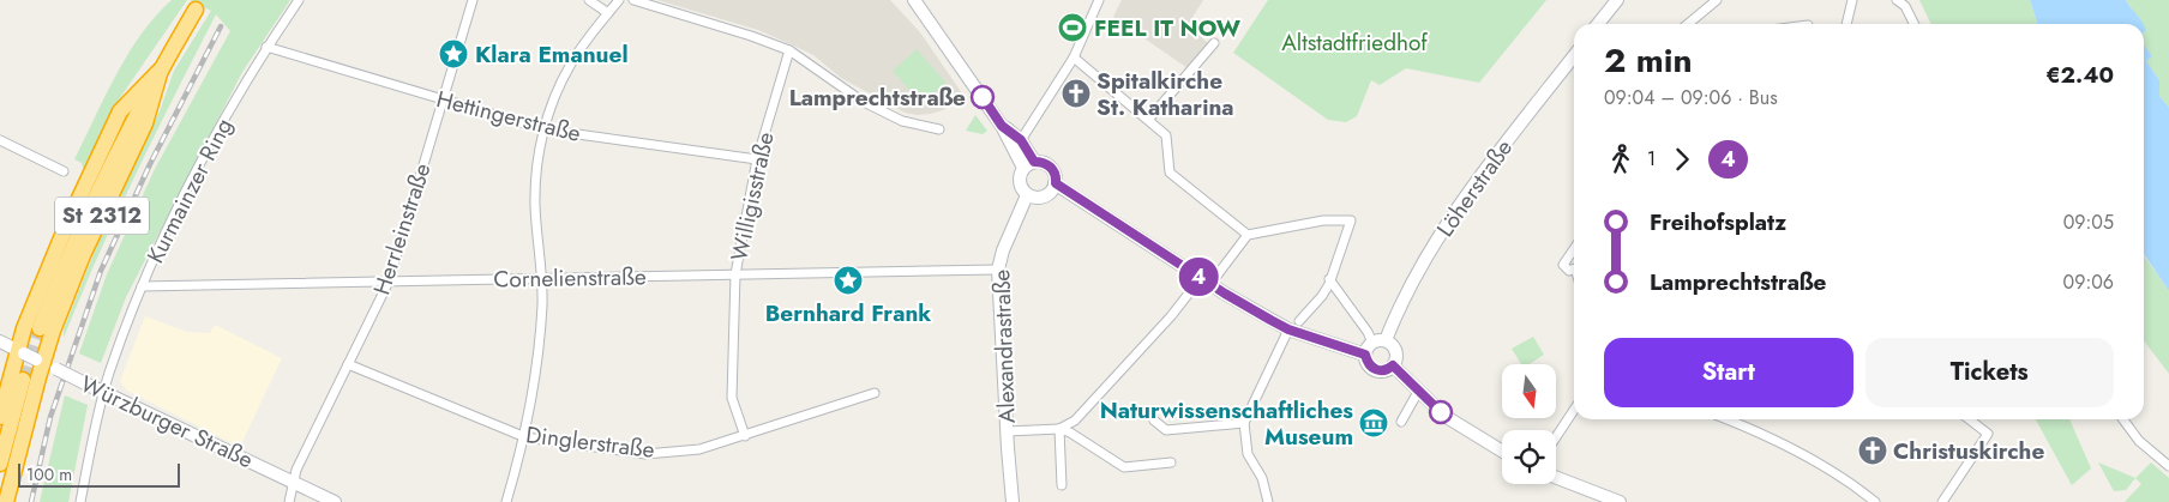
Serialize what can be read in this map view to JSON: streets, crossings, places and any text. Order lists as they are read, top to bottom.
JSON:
{
  "streets": {
    "highway": ["St 2312"],
    "main road": ["Löherstraße", "Alexandrastraße", "Würzburger Straße"],
    "street": [
      "Hettingerstraße",
      "Kurmainzer Ring",
      "Willigisstraße",
      "Herrleinstraße",
      "Cornelienstraße",
      "Dinglerstraße"
    ]
  },
  "crossings": [
    ["Hettingerstraße", "Kurmainzer Ring"],
    ["Hettingerstraße", "Willigisstraße"],
    ["Hettingerstraße", "Herrleinstraße"],
    ["Kurmainzer Ring", "Cornelienstraße"],
    ["Kurmainzer Ring", "Würzburger Straße"],
    ["Willigisstraße", "Cornelienstraße"],
    ["Willigisstraße", "Dinglerstraße"],
    ["St 2312", "Würzburger Straße"],
    ["Herrleinstraße", "Cornelienstraße"],
    ["Herrleinstraße", "Würzburger Straße"],
    ["Herrleinstraße", "Dinglerstraße"],
    ["Cornelienstraße", "Alexandrastraße"]
  ],
  "parks": ["Altstadtfriedhof"],
  "places": {
    "sports": ["FEEL IT NOW"],
    "place": ["Klara Emanuel", "Bernhard Frank"],
    "church": ["Spitalkirche St. Katharina", "Christuskirche"],
    "other": ["Lamprechtstraße"],
    "museum": ["Naturwissenschaftliches Museum"]
  },
  "lines": ["bus line 4"],
  "scale_bar": "100 m",
  "north": "bottom",
  "page": {
    "on_map": "4",
    "heading": ["2 min", "09:04 – 09:06 · Bus", "€2.40"],
    "legs": ["1", "4"],
    "list": [
      {
        "name": "Freihofsplatz",
        "value": "09:05"
      },
      {
        "name": "Lamprechtstraße",
        "value": "09:06"
      }
    ],
    "buttons": ["Start", "Tickets"],
    "scale": "100 m"
  }
}
